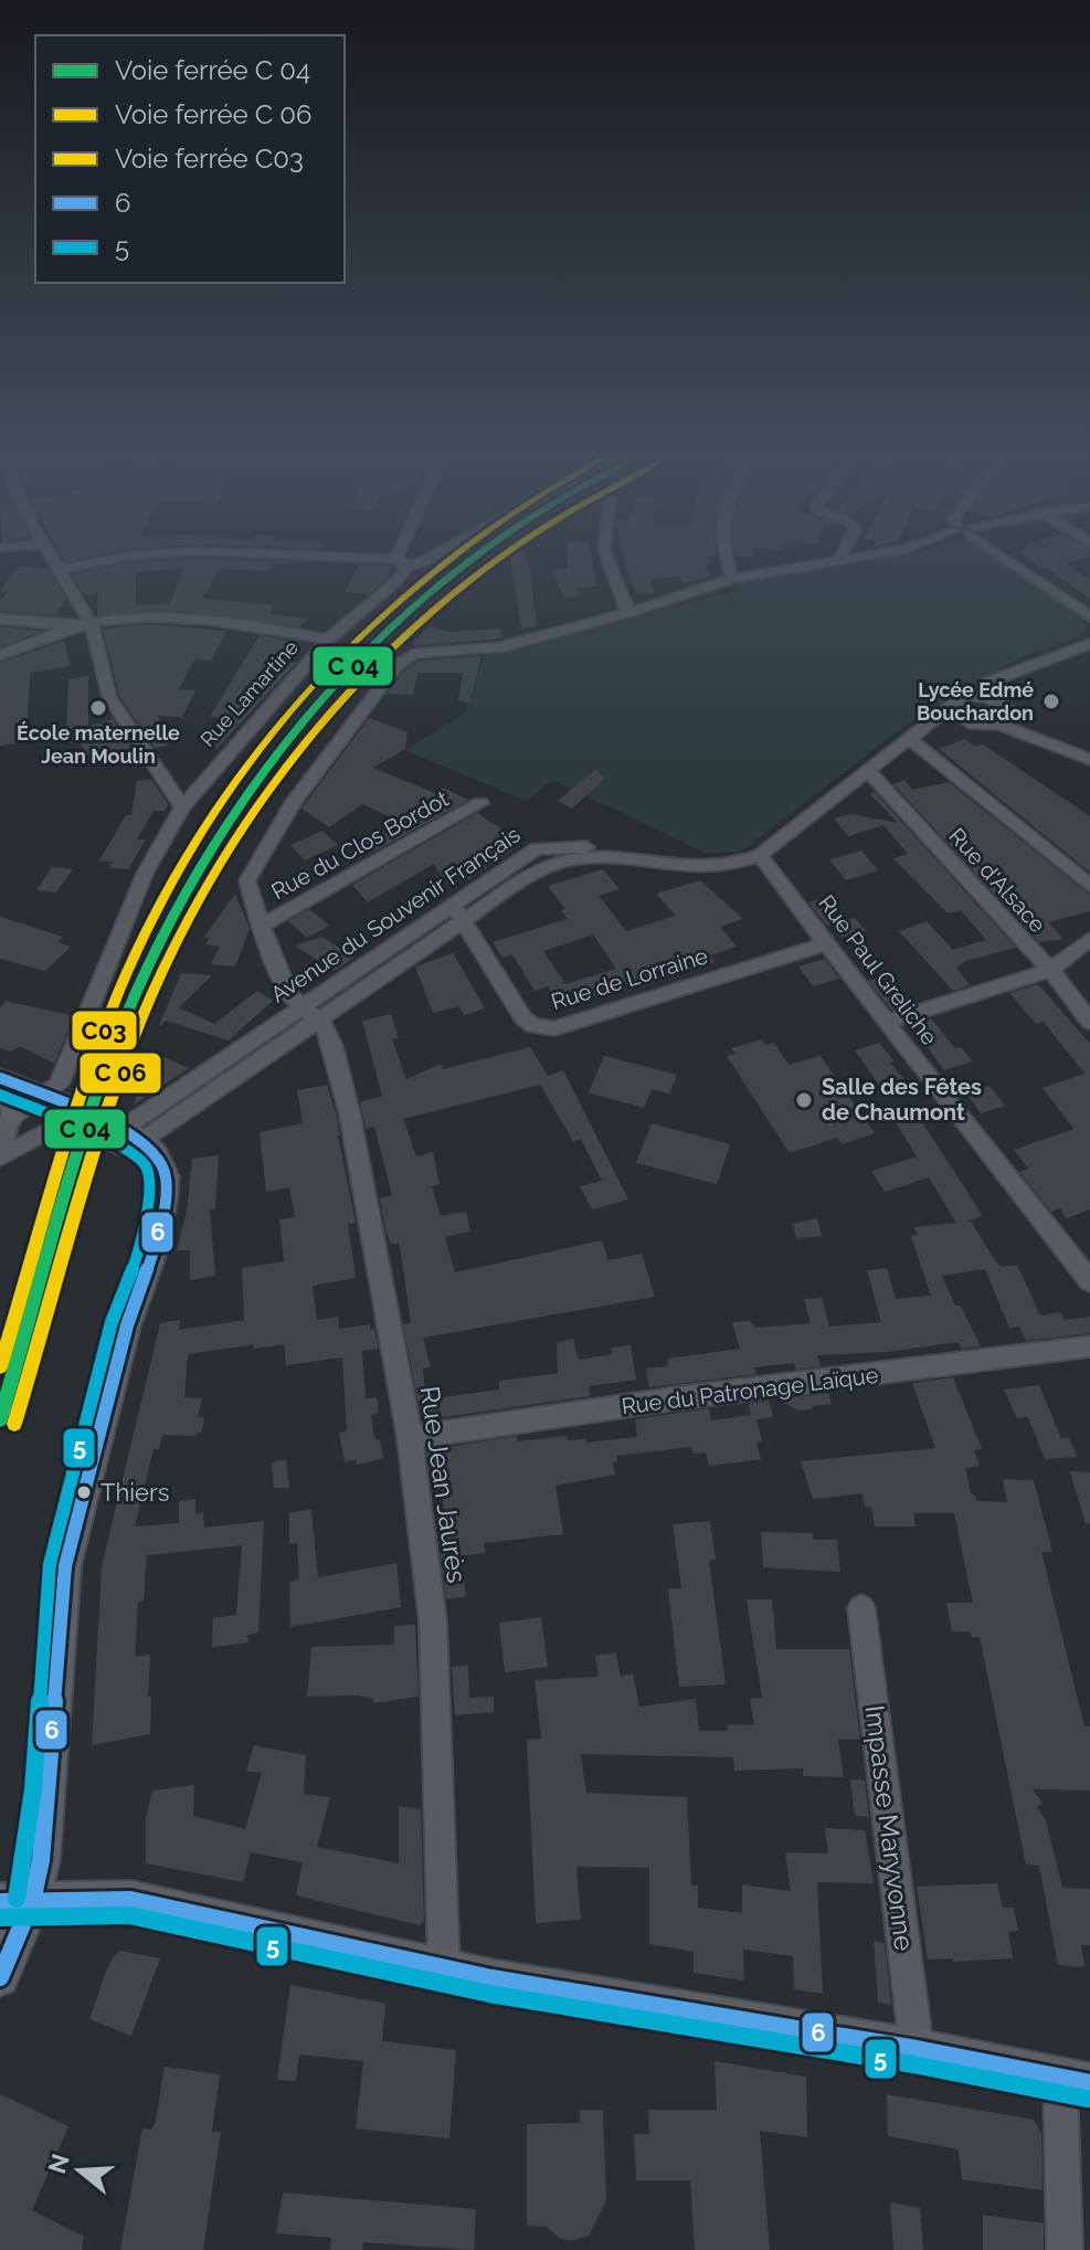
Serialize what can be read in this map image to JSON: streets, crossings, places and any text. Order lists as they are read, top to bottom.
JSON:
{
  "streets": {
    "street": [
      "Rue Lamartine",
      "Rue du Clos Bordot",
      "Rue d'Alsace",
      "Avenue du Souvenir Français",
      "Rue Paul Greliche",
      "Rue de Lorraine",
      "Rue du Patronage Laïque",
      "Rue Jean Jaurès",
      "Impasse Maryvonne"
    ]
  },
  "crossings": [
    ["Rue du Clos Bordot", "Rue Jean Jaurès"],
    ["Avenue du Souvenir Français", "Rue Paul Greliche"],
    ["Avenue du Souvenir Français", "Rue de Lorraine"],
    ["Avenue du Souvenir Français", "Rue Jean Jaurès"],
    ["Rue Paul Greliche", "Rue de Lorraine"],
    ["Rue du Patronage Laïque", "Rue Jean Jaurès"]
  ],
  "places": [
    "Lycée Edmé Bouchardon",
    "École maternelle Jean Moulin",
    "Salle des Fêtes de Chaumont",
    "Thiers"
  ],
  "lines": ["rail line C03", "transit line 6", "transit line 5"],
  "legend": [
    "Voie ferrée C 04",
    "Voie ferrée C 06",
    "Voie ferrée C03",
    "6",
    "5"
  ],
  "north": "left"
}
